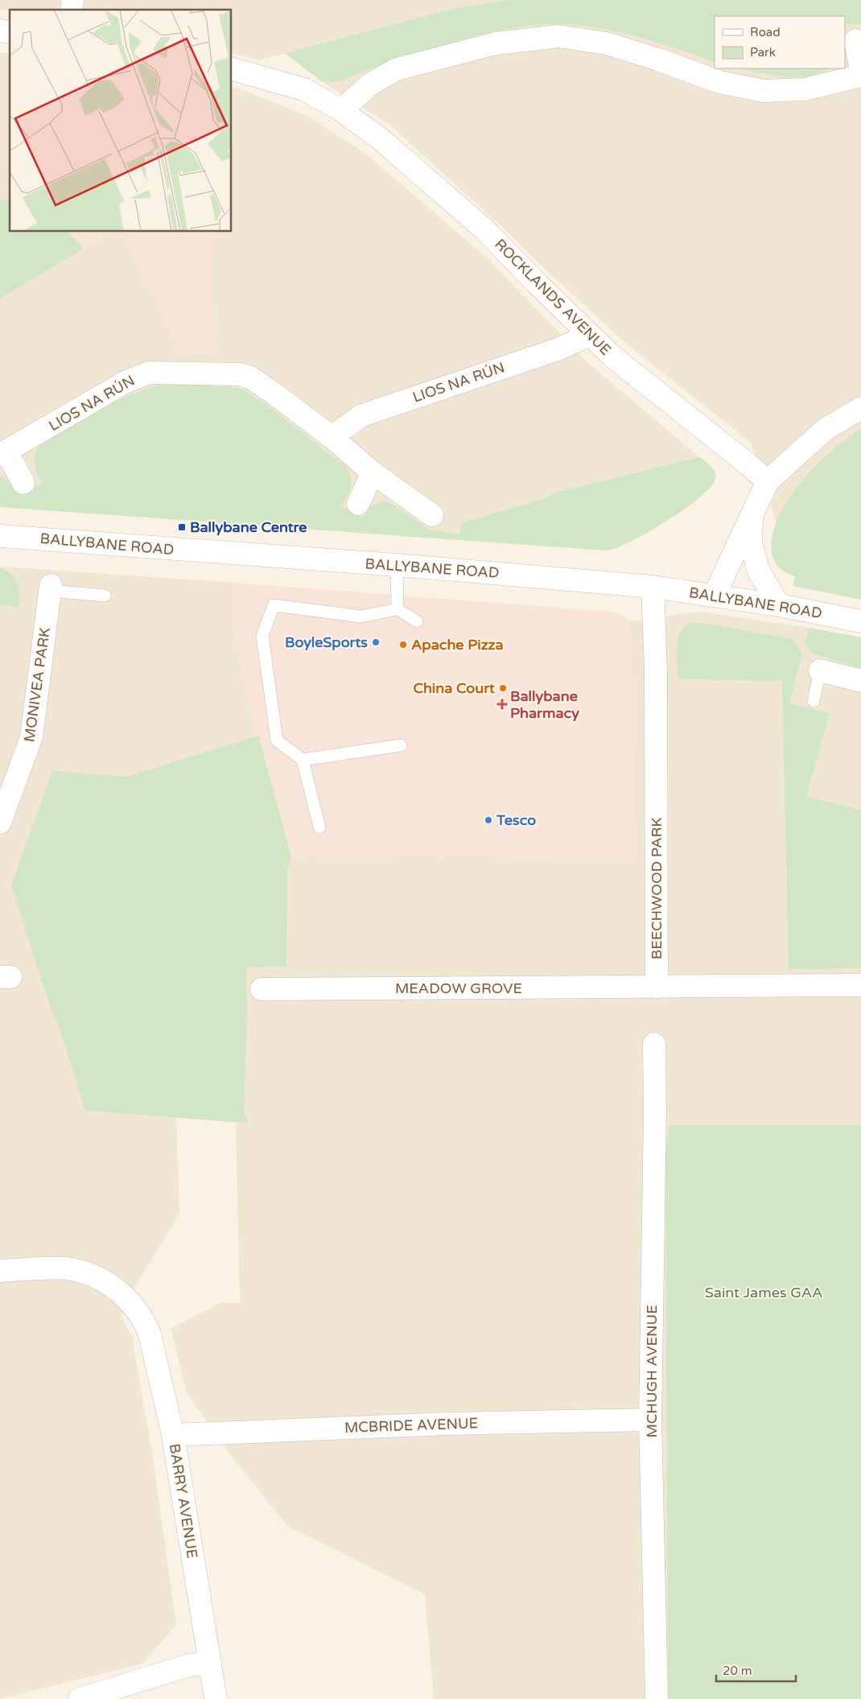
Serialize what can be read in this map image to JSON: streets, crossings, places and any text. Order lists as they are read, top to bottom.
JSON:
{
  "streets": {
    "street": [
      "ROCKLANDS AVENUE",
      "LIOS NA RÚN",
      "BALLYBANE ROAD",
      "MONIVEA PARK",
      "BEECHWOOD PARK",
      "MEADOW GROVE",
      "MCHUGH AVENUE",
      "MCBRIDE AVENUE",
      "BARRY AVENUE"
    ]
  },
  "crossings": [
    ["ROCKLANDS AVENUE", "LIOS NA RÚN"],
    ["BALLYBANE ROAD", "BEECHWOOD PARK"],
    ["BEECHWOOD PARK", "MEADOW GROVE"],
    ["MCHUGH AVENUE", "MCBRIDE AVENUE"],
    ["MCBRIDE AVENUE", "BARRY AVENUE"]
  ],
  "parks": ["Saint James GAA"],
  "places": {
    "transit": ["Ballybane Centre"],
    "other": [
      "BoyleSports",
      "Apache Pizza",
      "China Court",
      "Tesco"
    ],
    "health": ["Ballybane Pharmacy"]
  },
  "legend": ["Road", "Park"],
  "scale_bar": "20 m"
}
